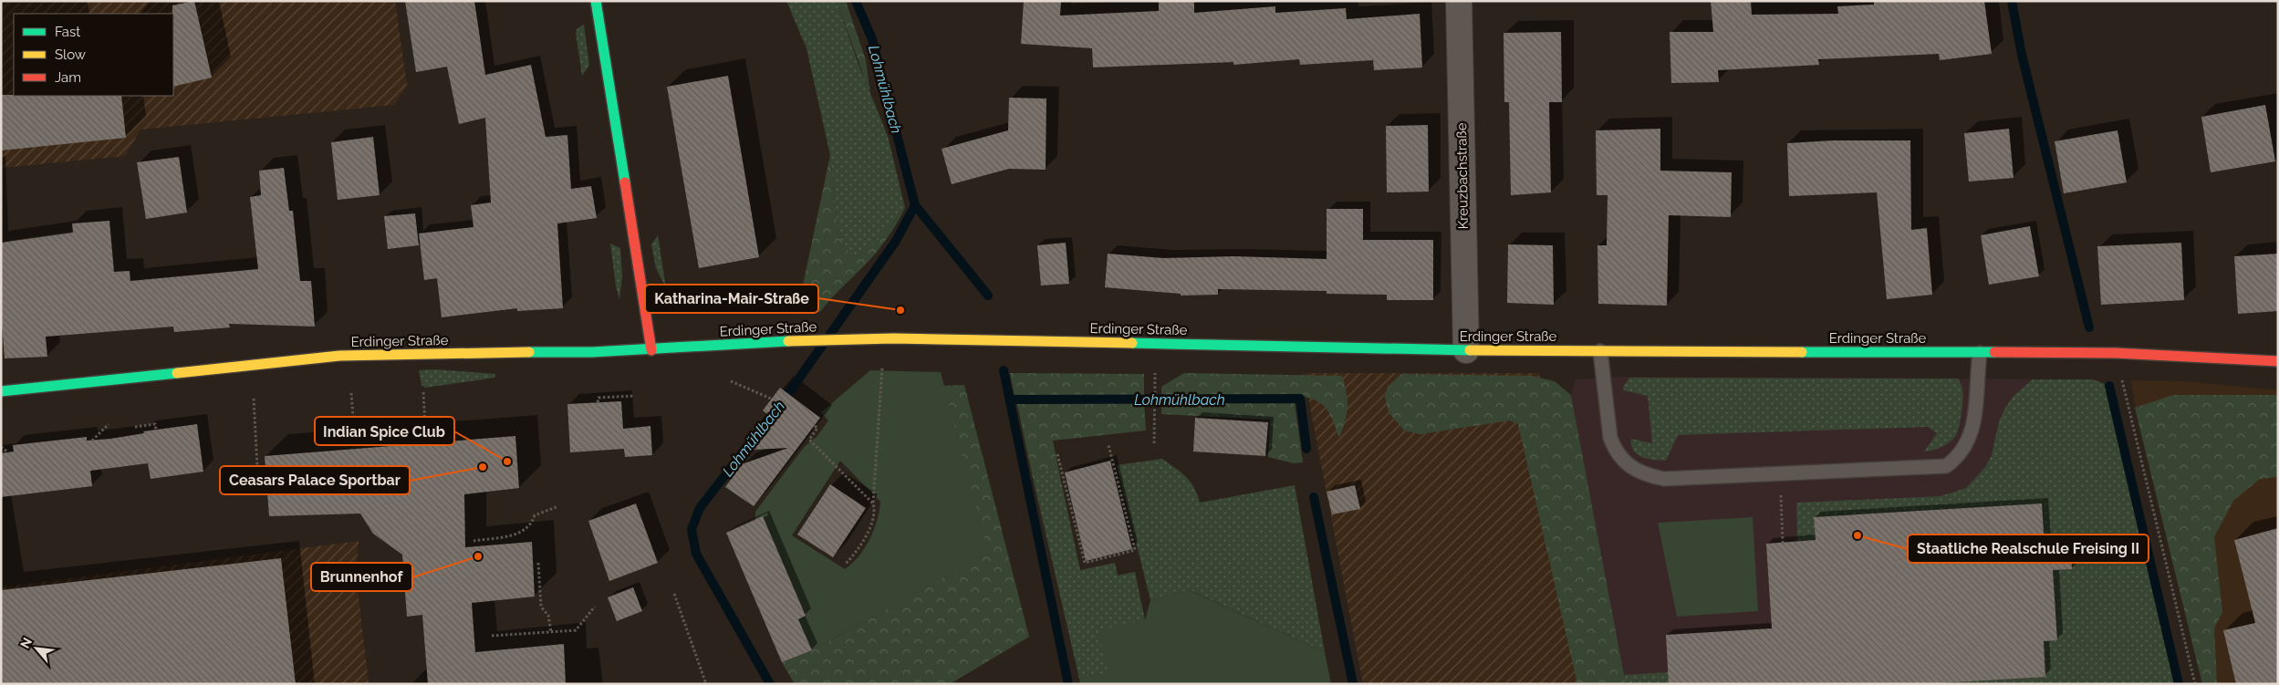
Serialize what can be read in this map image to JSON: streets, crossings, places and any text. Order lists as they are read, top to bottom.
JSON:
{
  "streets": {
    "street": ["Kreuzbachstraße", "Erdinger Straße"]
  },
  "crossings": [
    ["Kreuzbachstraße", "Erdinger Straße"]
  ],
  "water": ["Lohmühlbach"],
  "places": [
    "Katharina-Mair-Straße",
    "Indian Spice Club",
    "Ceasars Palace Sportbar",
    "Staatliche Realschule Freising II",
    "Brunnenhof"
  ],
  "legend": ["Fast", "Slow", "Jam"],
  "north": "top left"
}
